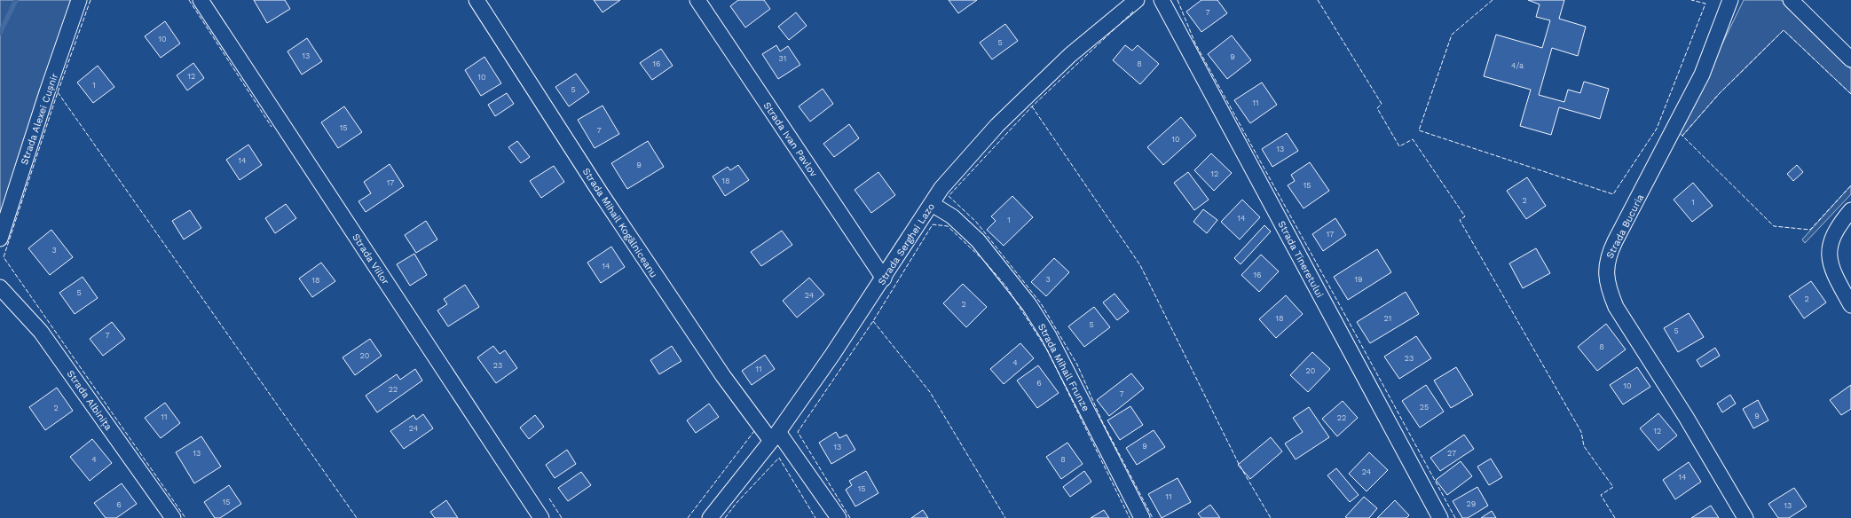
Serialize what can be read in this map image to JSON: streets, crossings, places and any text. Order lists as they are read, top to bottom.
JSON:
{
  "streets": {
    "street": [
      "Strada Alexei Cușnir",
      "Strada Ivan Pavlov",
      "Strada Mihail Kogălniceanu",
      "Strada Bucuria",
      "Strada Serghei Lazo",
      "Strada Viilor",
      "Strada Tineretului",
      "Strada Mihail Frunze",
      "Strada Albinița"
    ]
  },
  "crossings": [
    ["Strada Ivan Pavlov", "Strada Serghei Lazo"],
    ["Strada Mihail Kogălniceanu", "Strada Serghei Lazo"],
    ["Strada Serghei Lazo", "Strada Mihail Frunze"]
  ],
  "house_numbers": [
    "7",
    "10",
    "5",
    "13",
    "9",
    "31",
    "16",
    "8",
    "4/a",
    "12",
    "10",
    "1",
    "5",
    "11",
    "15",
    "7",
    "10",
    "13",
    "14",
    "9",
    "12",
    "18",
    "17",
    "15",
    "2",
    "1",
    "14",
    "1",
    "17",
    "3",
    "14",
    "16",
    "3",
    "19",
    "18",
    "5",
    "24",
    "2",
    "2",
    "18",
    "21",
    "5",
    "5",
    "7",
    "8",
    "20",
    "23",
    "4",
    "23",
    "11",
    "20",
    "6",
    "10",
    "22",
    "7",
    "25",
    "2",
    "9",
    "11",
    "22",
    "24",
    "12",
    "9",
    "13",
    "13",
    "27",
    "4",
    "8",
    "24",
    "14",
    "15",
    "11",
    "15",
    "29",
    "6",
    "13"
  ]
}
